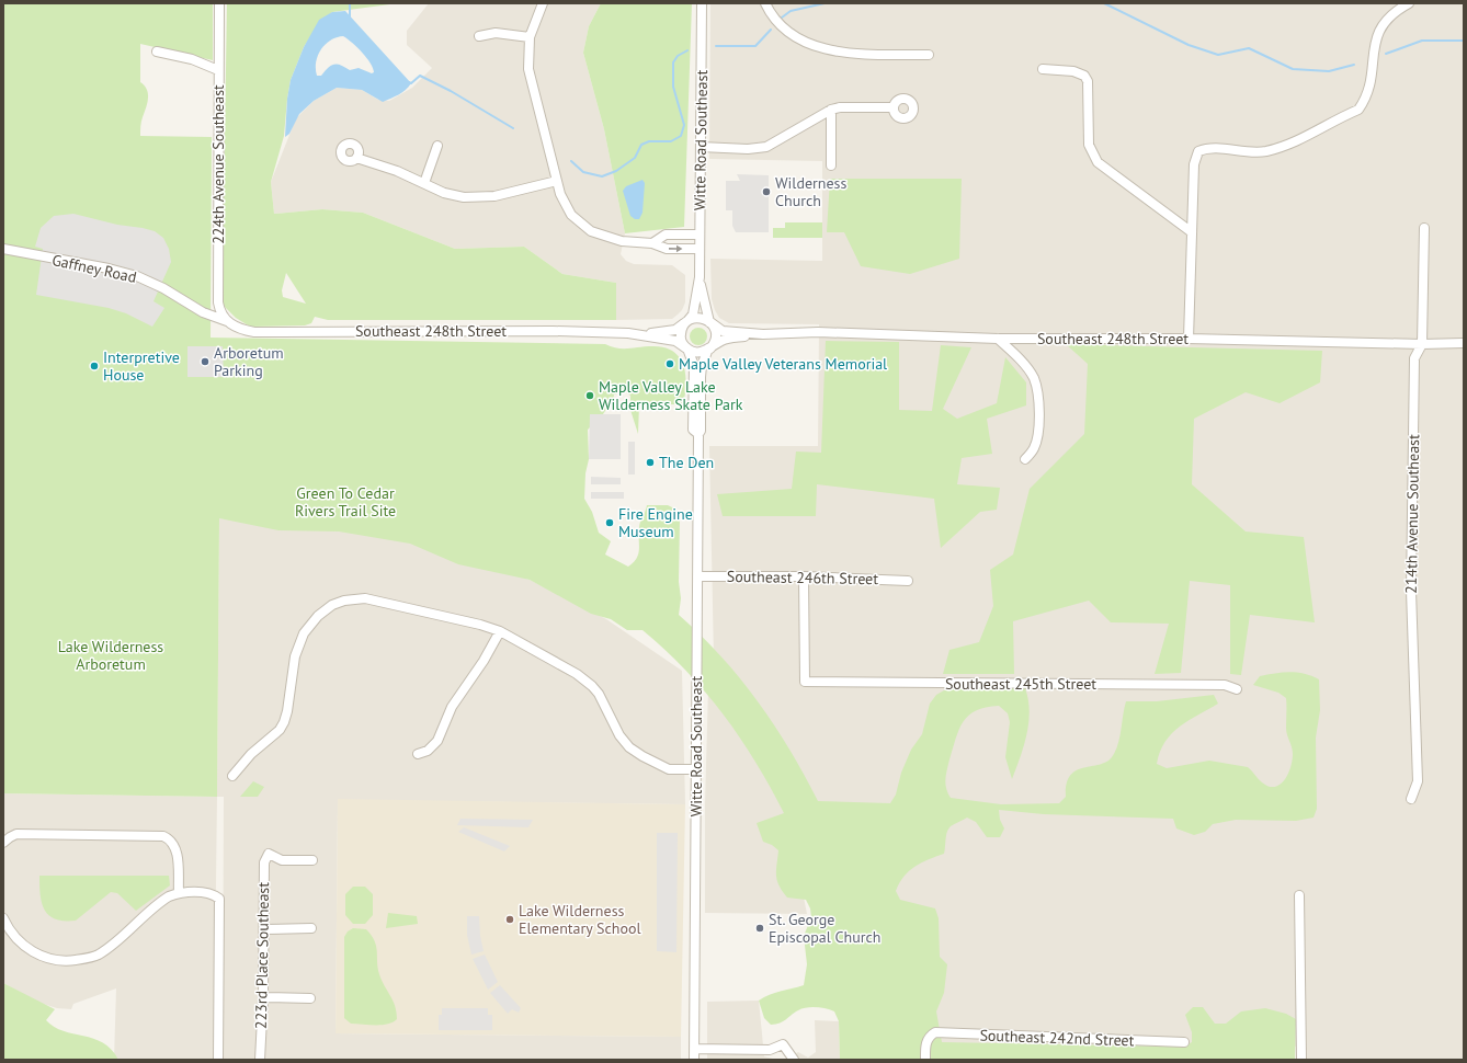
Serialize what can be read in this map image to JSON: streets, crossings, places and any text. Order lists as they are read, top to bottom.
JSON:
{
  "streets": {
    "street": [
      "Witte Road Southeast",
      "224th Avenue Southeast",
      "Gaffney Road",
      "Southeast 248th Street",
      "214th Avenue Southeast",
      "Southeast 246th Street",
      "Southeast 245th Street",
      "223rd Place Southeast",
      "Southeast 242nd Street"
    ]
  },
  "crossings": [
    ["Witte Road Southeast", "Southeast 248th Street"],
    ["Witte Road Southeast", "Southeast 246th Street"],
    ["224th Avenue Southeast", "Gaffney Road"],
    ["224th Avenue Southeast", "Southeast 248th Street"],
    ["Gaffney Road", "Southeast 248th Street"],
    ["Southeast 248th Street", "214th Avenue Southeast"],
    ["Southeast 246th Street", "Southeast 245th Street"]
  ],
  "parks": ["Green To Cedar Rivers Trail Site", "Lake Wilderness Arboretum"],
  "places": [
    "Wilderness Church",
    "Arboretum Parking",
    "Maple Valley Veterans Memorial",
    "Interpretive House",
    "Maple Valley Lake Wilderness Skate Park",
    "The Den",
    "Fire Engine Museum",
    "Lake Wilderness Elementary School",
    "St. George Episcopal Church"
  ]
}
